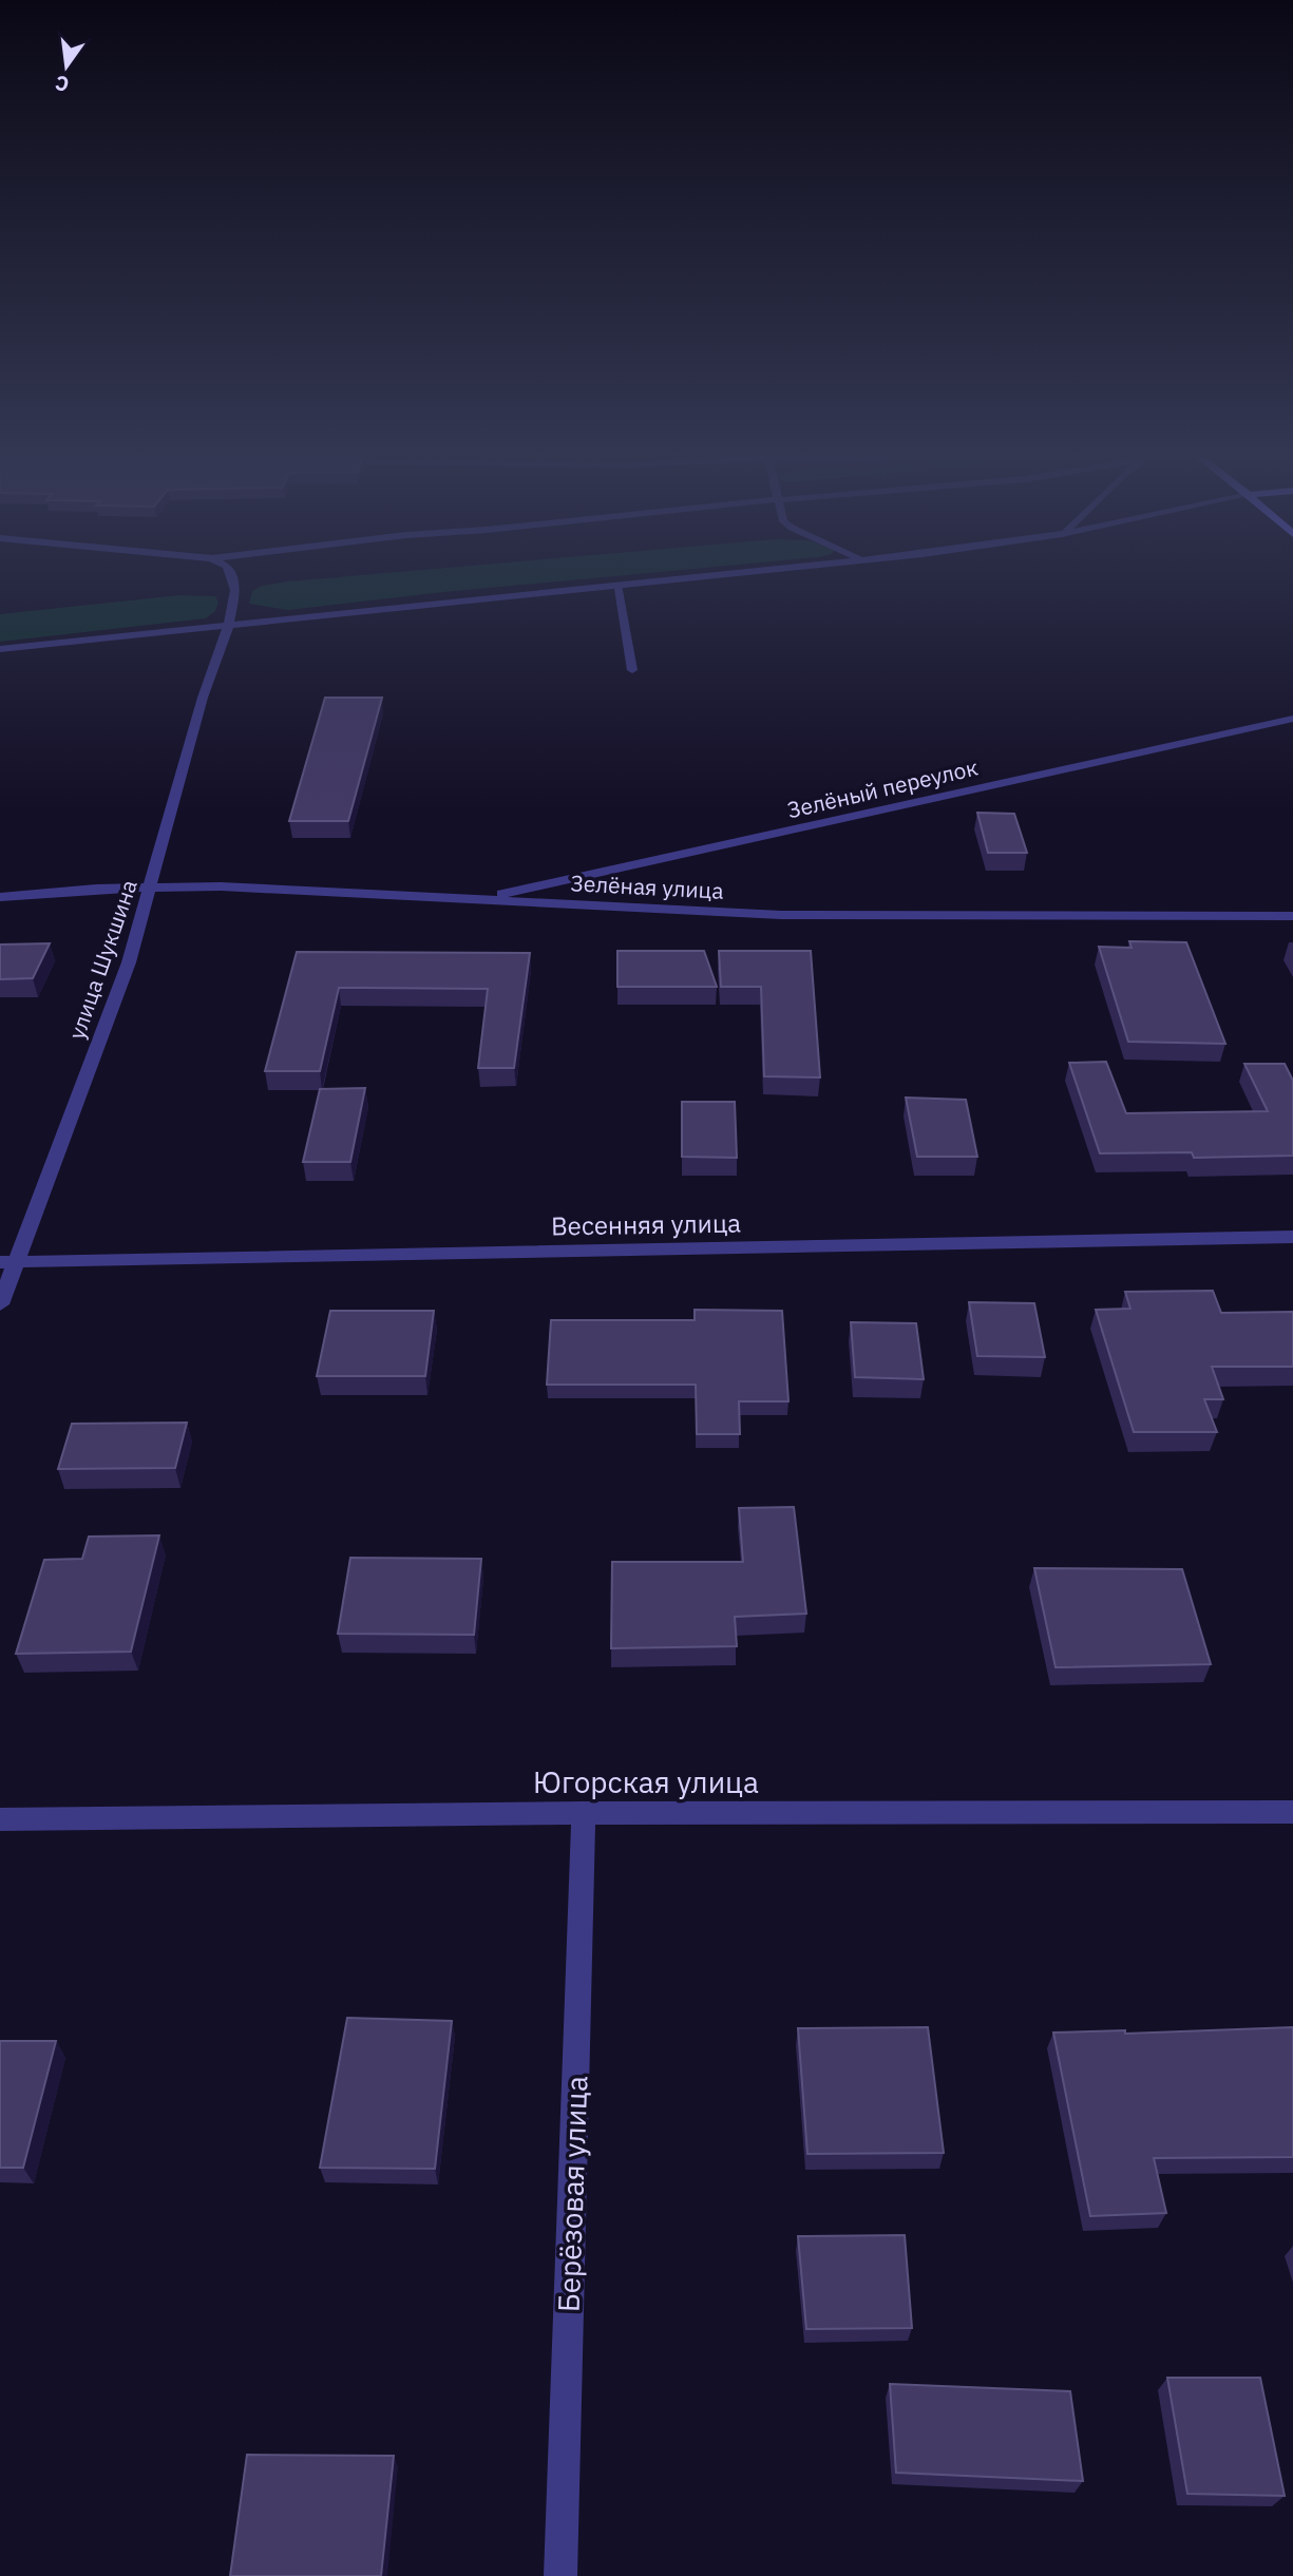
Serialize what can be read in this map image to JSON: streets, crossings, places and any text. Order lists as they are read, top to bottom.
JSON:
{
  "streets": {
    "street": [
      "Зелёный переулок",
      "Зелёная улица",
      "улица Шукшина",
      "Весенняя улица",
      "Югорская улица",
      "Берёзовая улица"
    ]
  },
  "crossings": [
    ["Зелёный переулок", "Зелёная улица"],
    ["Зелёная улица", "улица Шукшина"],
    ["улица Шукшина", "Весенняя улица"],
    ["Югорская улица", "Берёзовая улица"]
  ],
  "north": "bottom"
}
